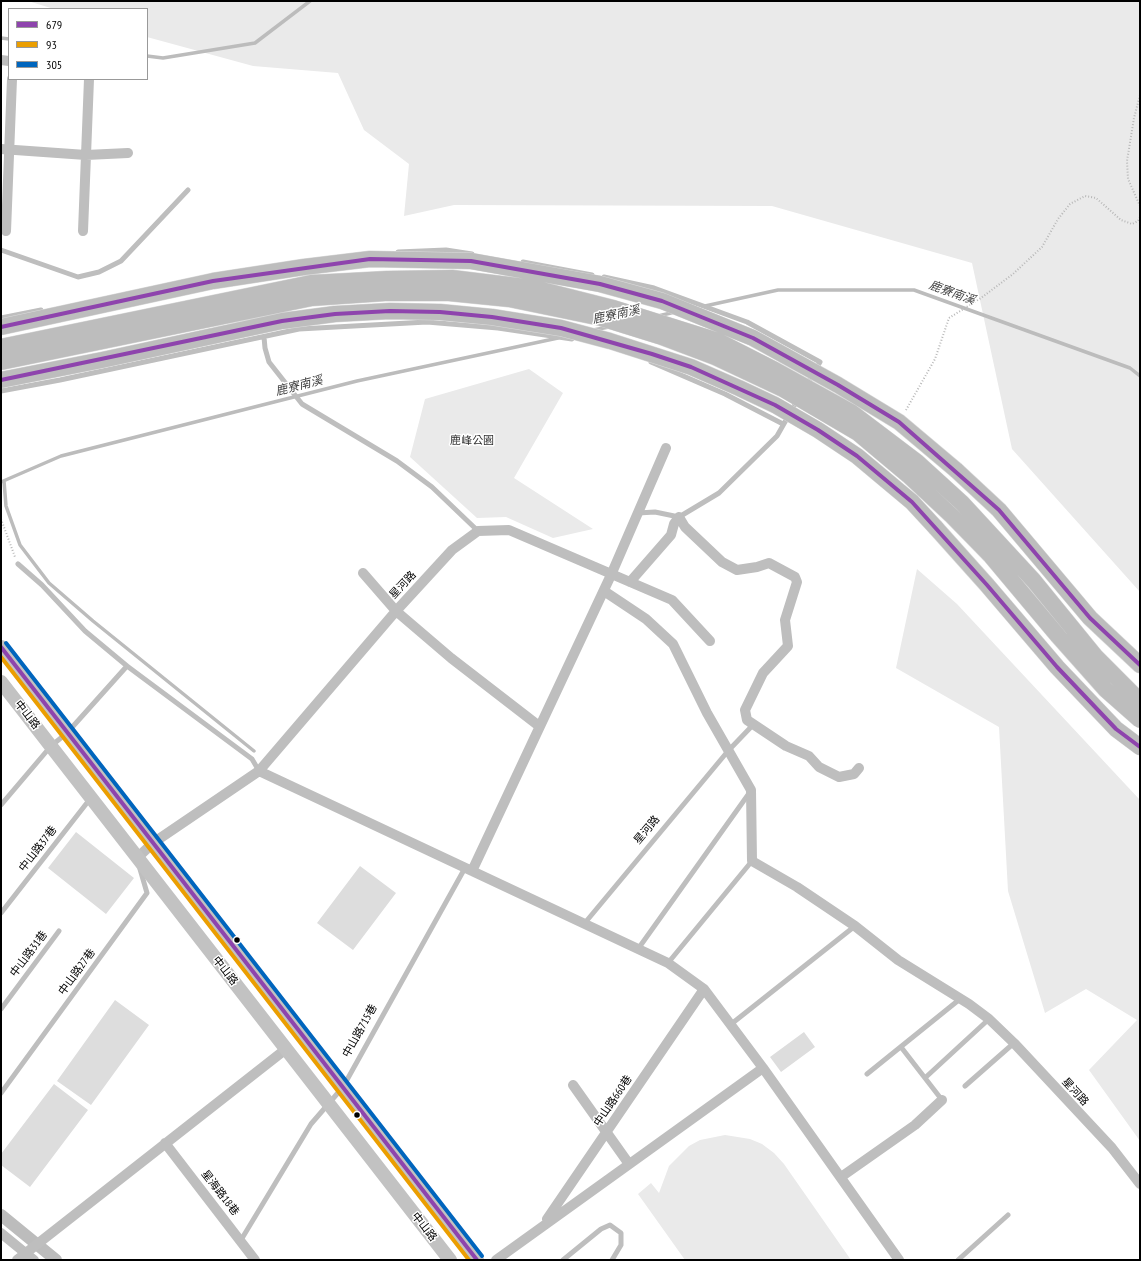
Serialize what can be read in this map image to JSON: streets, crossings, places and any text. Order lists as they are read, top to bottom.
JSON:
{
  "streets": {
    "street": [
      "星河路",
      "中山路",
      "中山路660巷",
      "星海路18巷"
    ],
    "lane": [
      "中山路37巷",
      "中山路31巷",
      "中山路27巷",
      "中山路715巷"
    ]
  },
  "crossings": [
    ["星河路", "中山路"],
    ["星河路", "中山路27巷"],
    ["中山路", "中山路37巷"],
    ["中山路", "中山路27巷"],
    ["中山路", "中山路715巷"],
    ["中山路715巷", "星海路18巷"]
  ],
  "water": ["鹿寮南溪"],
  "parks": ["鹿峰公園"],
  "lines": ["transit line 679", "transit line 305", "transit line 93"],
  "legend": ["679", "93", "305"]
}
